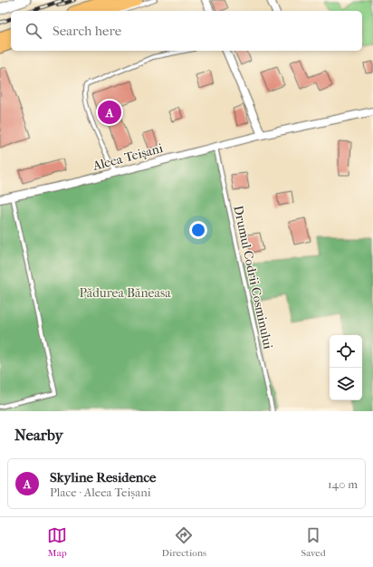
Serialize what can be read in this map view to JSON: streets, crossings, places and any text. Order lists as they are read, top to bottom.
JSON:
{
  "streets": {
    "street": ["Aleea Teișani"],
    "lane": ["Drumul Codrii Cosminului"]
  },
  "crossings": [
    ["Aleea Teișani", "Drumul Codrii Cosminului"]
  ],
  "parks": ["Pădurea Băneasa"],
  "page": {
    "search": "Search here",
    "pins": "A",
    "heading": "Nearby",
    "list": [
      {
        "mark": "A",
        "name": "Skyline Residence",
        "note": "Place · Aleea Teișani",
        "value": "140 m"
      }
    ],
    "nav": ["Map", "Directions", "Saved"]
  }
}
